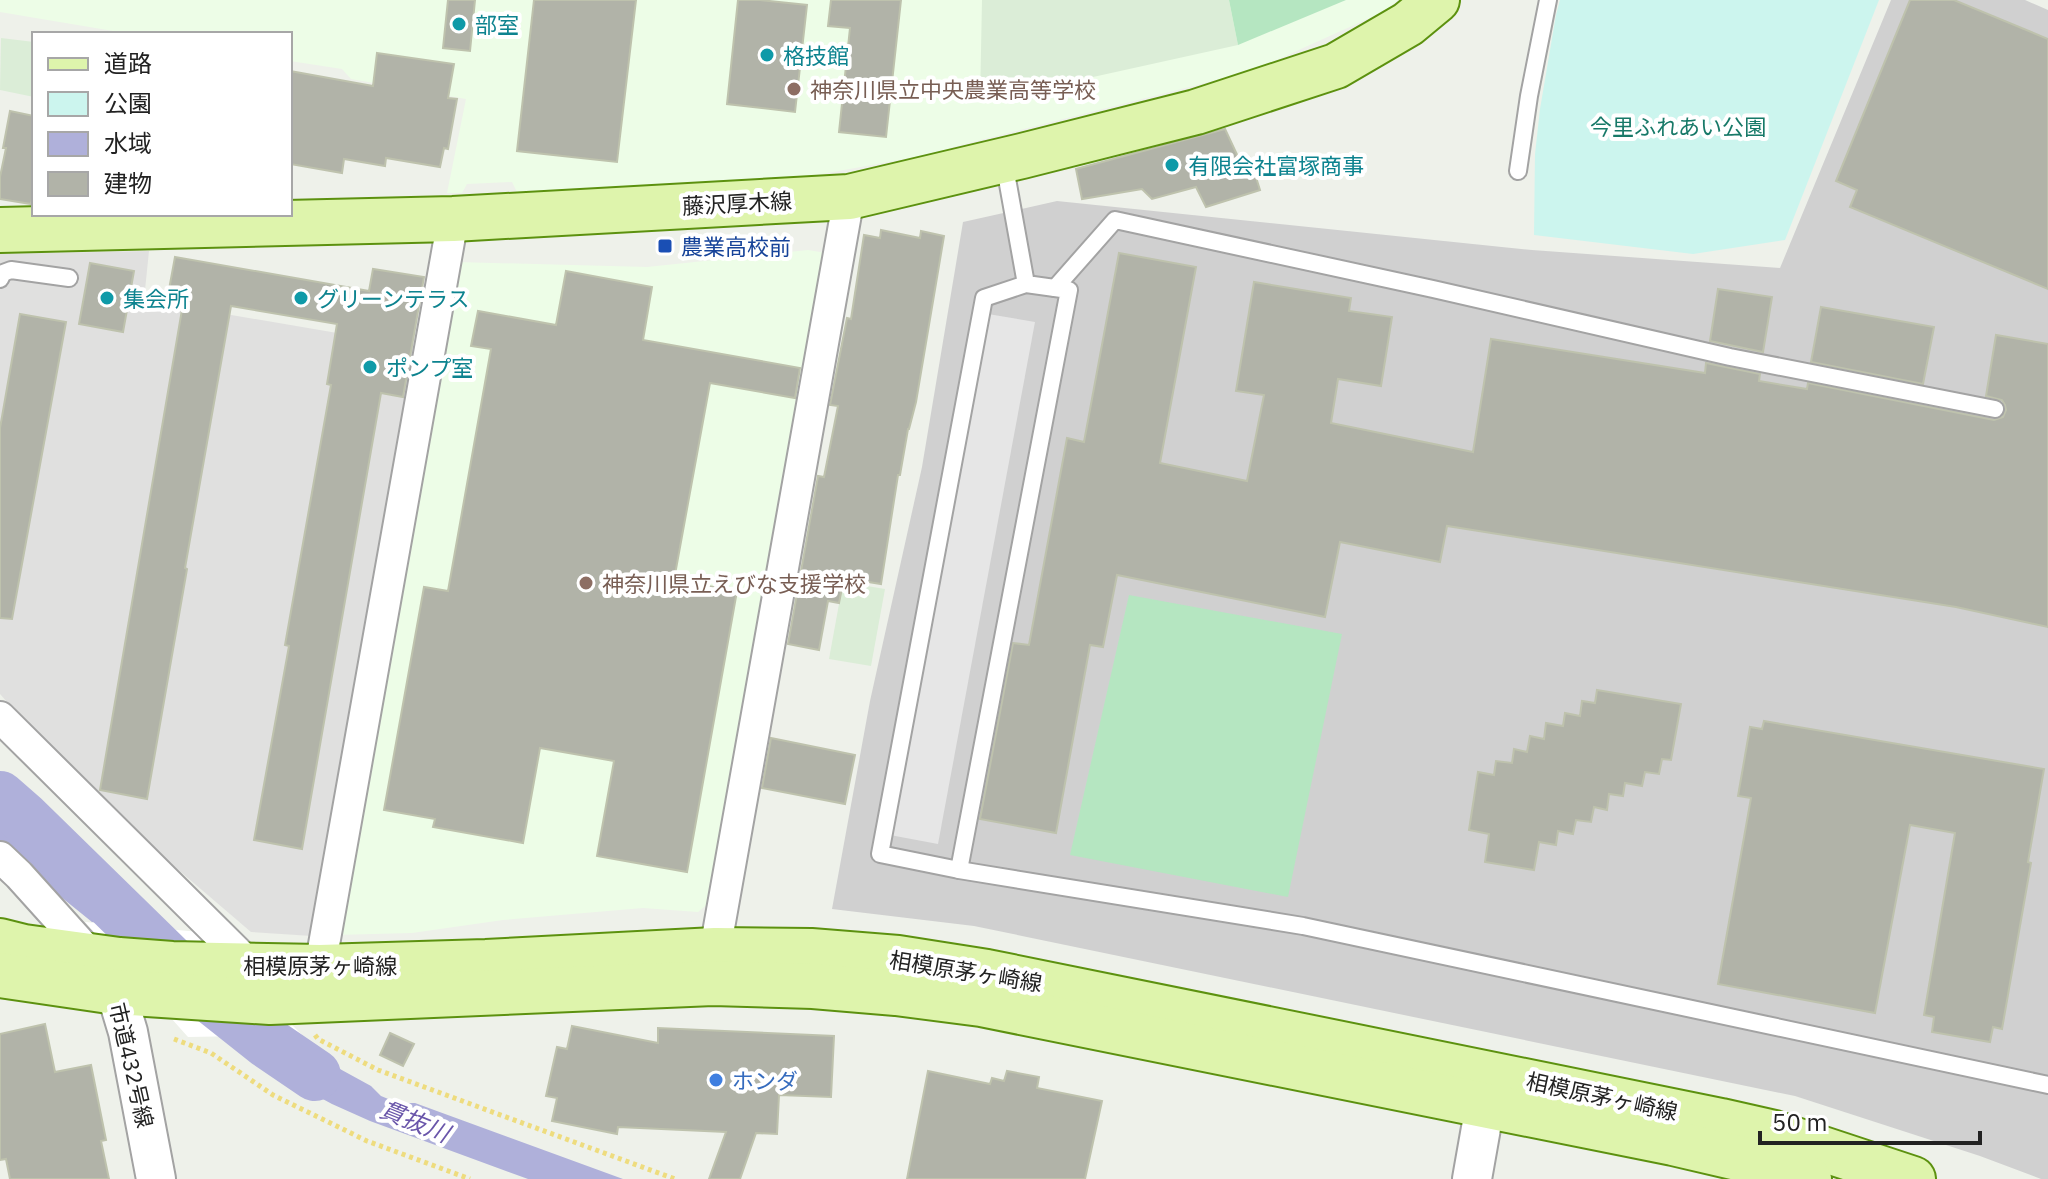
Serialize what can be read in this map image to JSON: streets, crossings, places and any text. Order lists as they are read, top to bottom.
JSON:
{
  "streets": {
    "main road": ["藤沢厚木線", "相模原茅ヶ崎線"],
    "street": ["市道432号線"]
  },
  "crossings": [
    ["相模原茅ヶ崎線", "市道432号線"]
  ],
  "water": ["貫抜川"],
  "parks": ["今里ふれあい公園"],
  "places": {
    "other": [
      "部室",
      "格技館",
      "神奈川県立中央農業高等学校",
      "有限会社富塚商事",
      "集会所",
      "グリーンテラス",
      "ポンプ室",
      "神奈川県立えびな支援学校",
      "ホンダ"
    ],
    "transit": ["農業高校前"]
  },
  "legend": [
    "道路",
    "公園",
    "水域",
    "建物"
  ],
  "scale_bar": "50 m"
}
